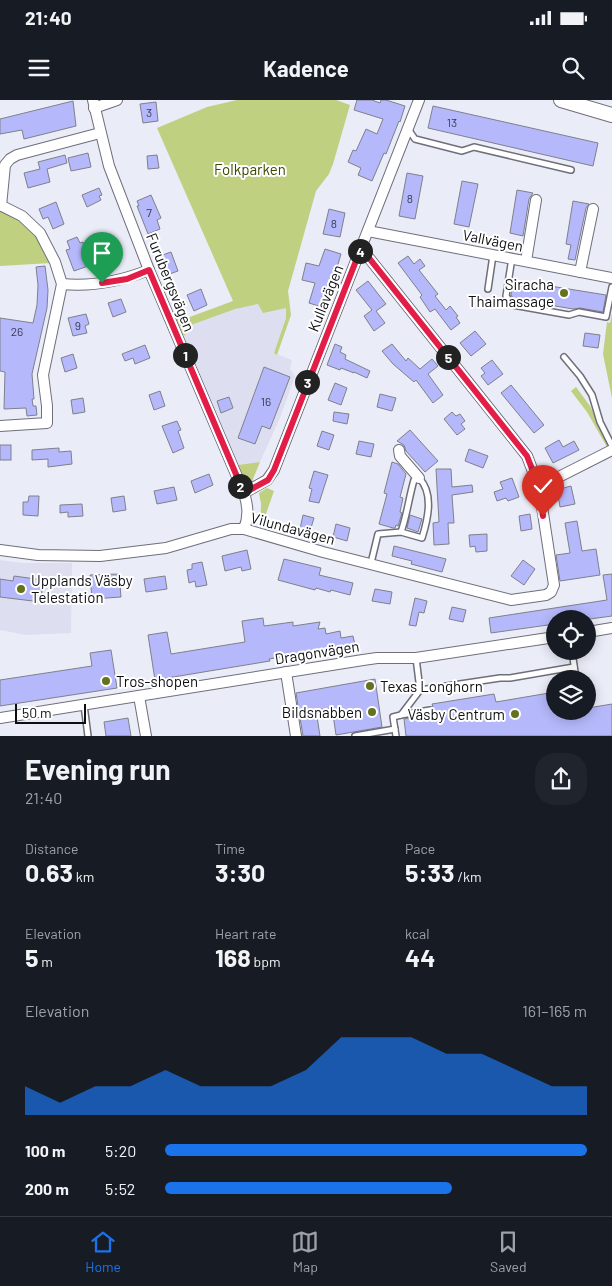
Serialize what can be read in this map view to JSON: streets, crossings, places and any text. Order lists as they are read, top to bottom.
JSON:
{
  "streets": {
    "street": [
      "Vallvägen",
      "Furubergsvägen",
      "Kullavägen",
      "Vilundavägen",
      "Dragonvägen"
    ]
  },
  "crossings": [
    ["Vallvägen", "Kullavägen"],
    ["Furubergsvägen", "Kullavägen"],
    ["Furubergsvägen", "Vilundavägen"]
  ],
  "parks": ["Folkparken"],
  "places": [
    "Siracha Thaimassage",
    "Upplands Väsby Telestation",
    "Tros-shopen",
    "Texas Longhorn",
    "Bildsnabben",
    "Väsby Centrum"
  ],
  "house_numbers": [
    "3",
    "13",
    "8",
    "7",
    "8",
    "9",
    "26",
    "16"
  ],
  "scale_bar": "50 m",
  "page": {
    "status": "21:40",
    "header": "Kadence",
    "pins": [
      "4",
      "1",
      "5",
      "3",
      "2"
    ],
    "scale": "50 m",
    "heading": ["Evening run", "21:40"],
    "stats": [
      ["Distance", "0.63 km"],
      ["Time", "3:30"],
      ["Pace", "5:33 /km"],
      ["Elevation", "5 m"],
      ["Heart rate", "168 bpm"],
      ["kcal", "44"]
    ],
    "chart": ["Elevation", "161–165 m"],
    "list": [
      {
        "name": "100 m",
        "note": "5:20"
      },
      {
        "name": "200 m",
        "note": "5:52"
      }
    ],
    "tabs": ["Home", "Map", "Saved"]
  }
}
